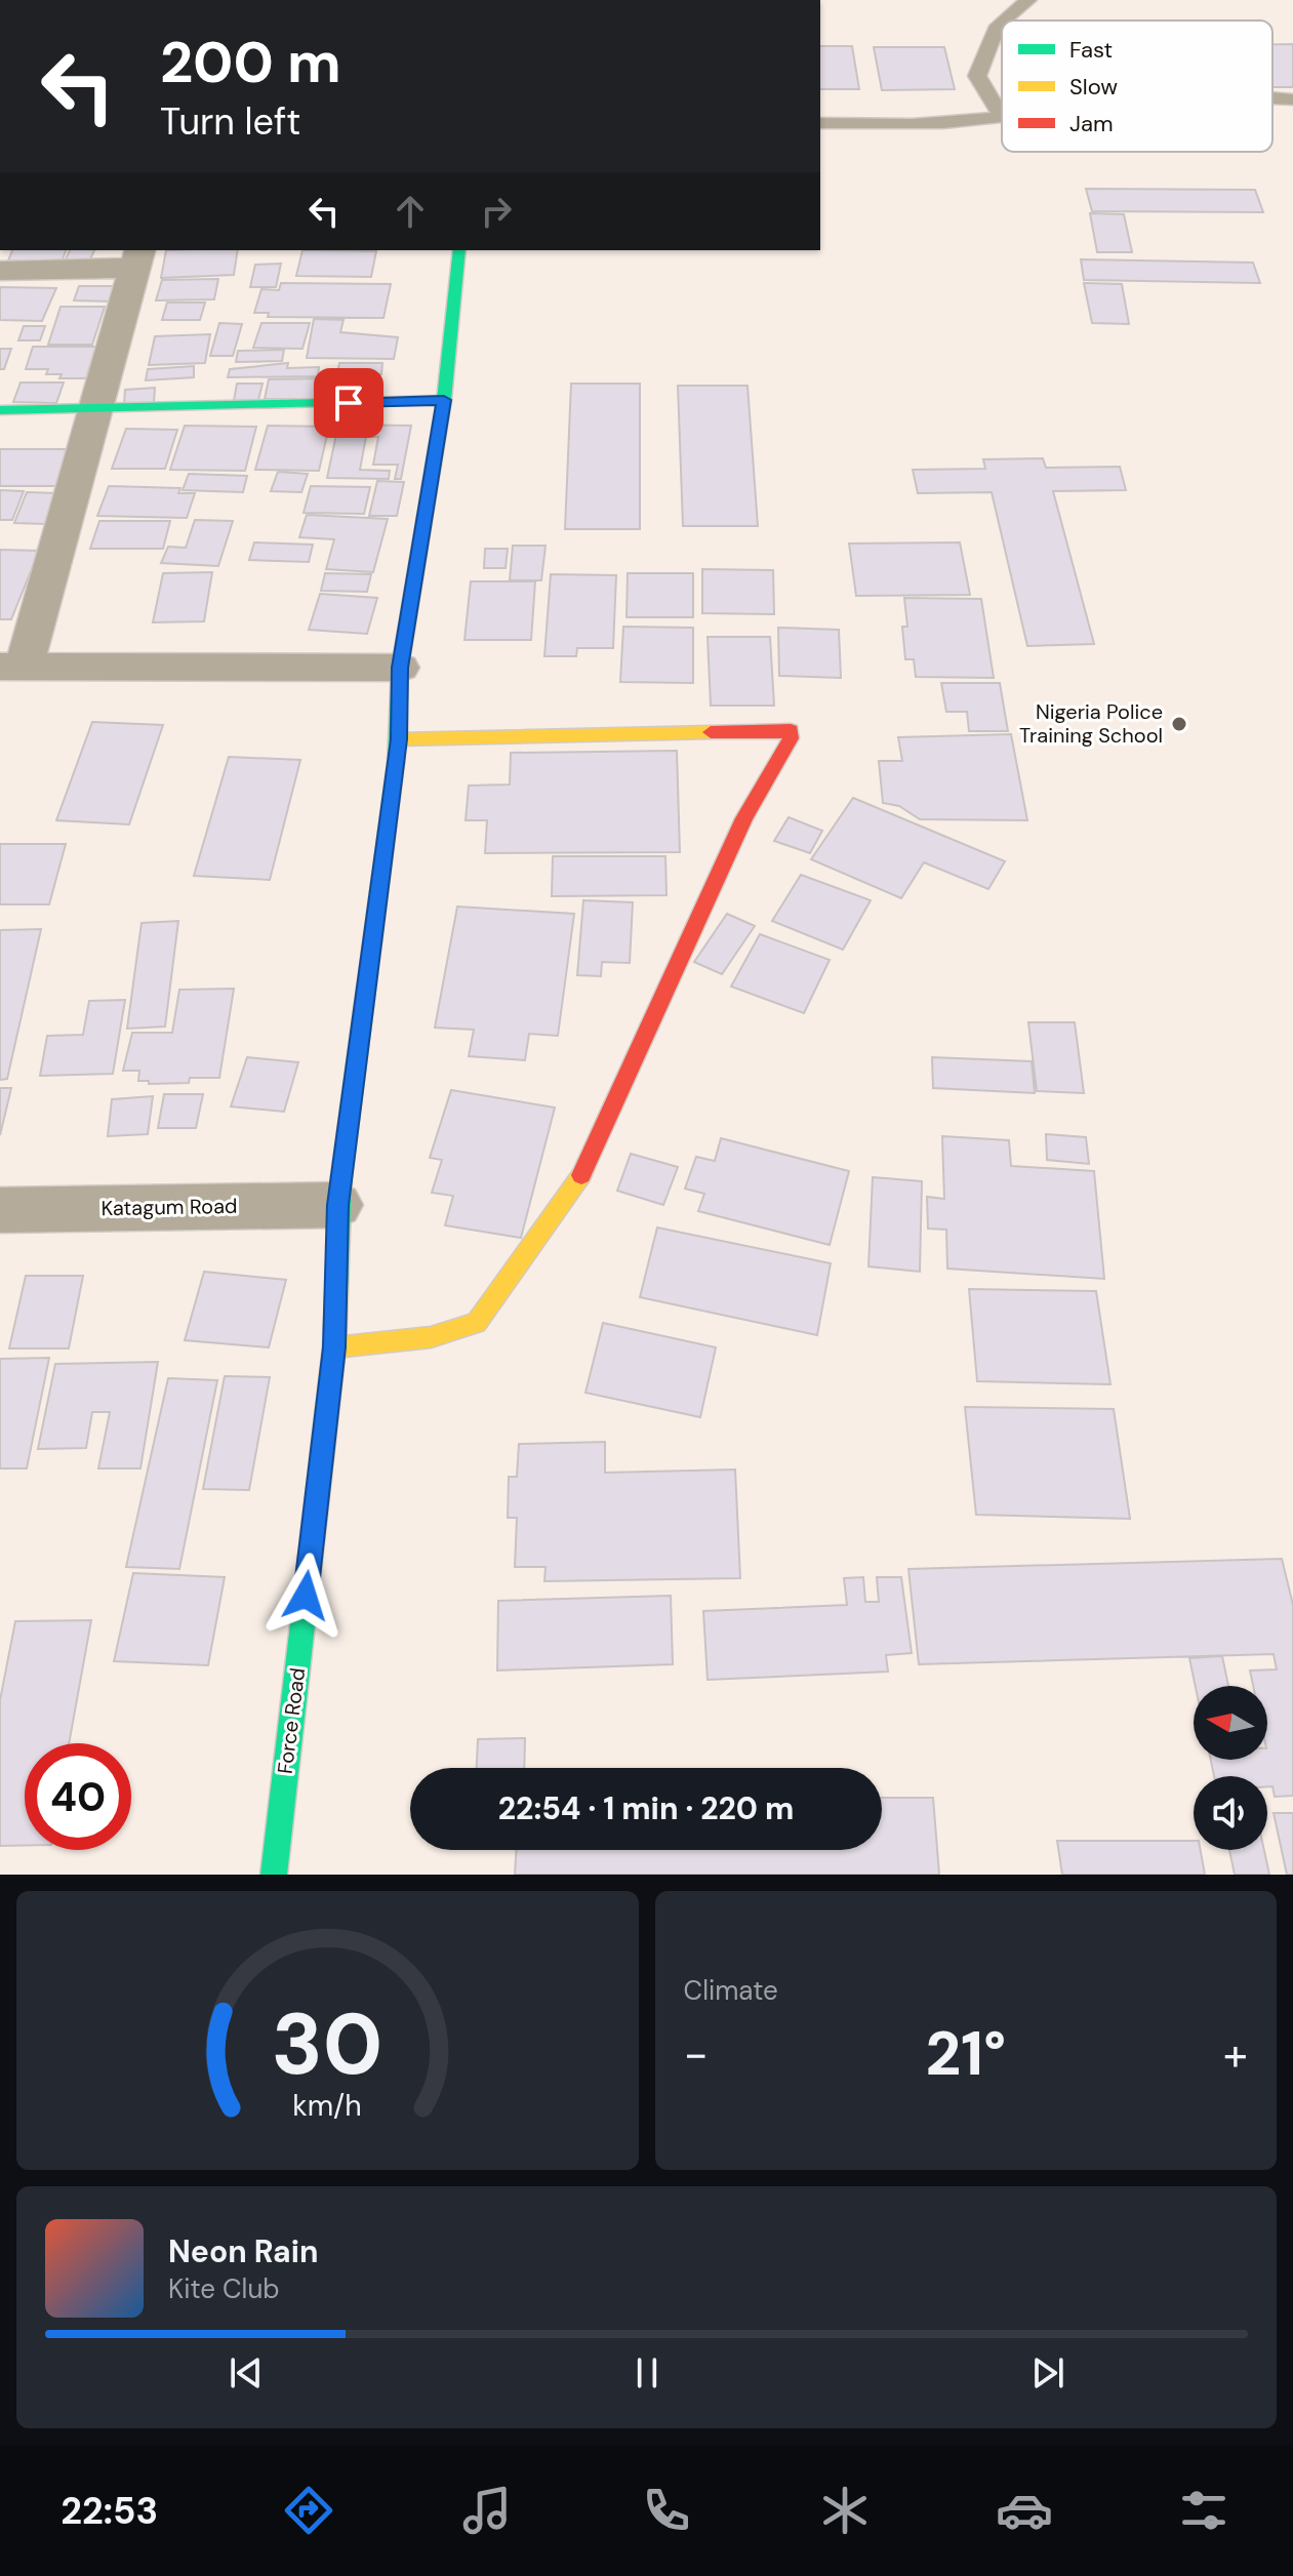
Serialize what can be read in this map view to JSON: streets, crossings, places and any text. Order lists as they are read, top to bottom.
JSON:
{
  "streets": {
    "street": ["Katagum Road", "Force Road"]
  },
  "crossings": [
    ["Katagum Road", "Force Road"]
  ],
  "places": ["Nigeria Police Training School"],
  "legend": ["Fast", "Slow", "Jam"],
  "north": "left",
  "page": {
    "turn": ["200 m", "Turn left"],
    "limit": "40",
    "trip": "22:54 · 1 min · 220 m",
    "tile": "Climate",
    "heat": ["−", "21°", "+"],
    "song": ["Neon Rain", "Kite Club"],
    "tabs": "22:53",
    "gauge": ["30", "km/h"]
  }
}
